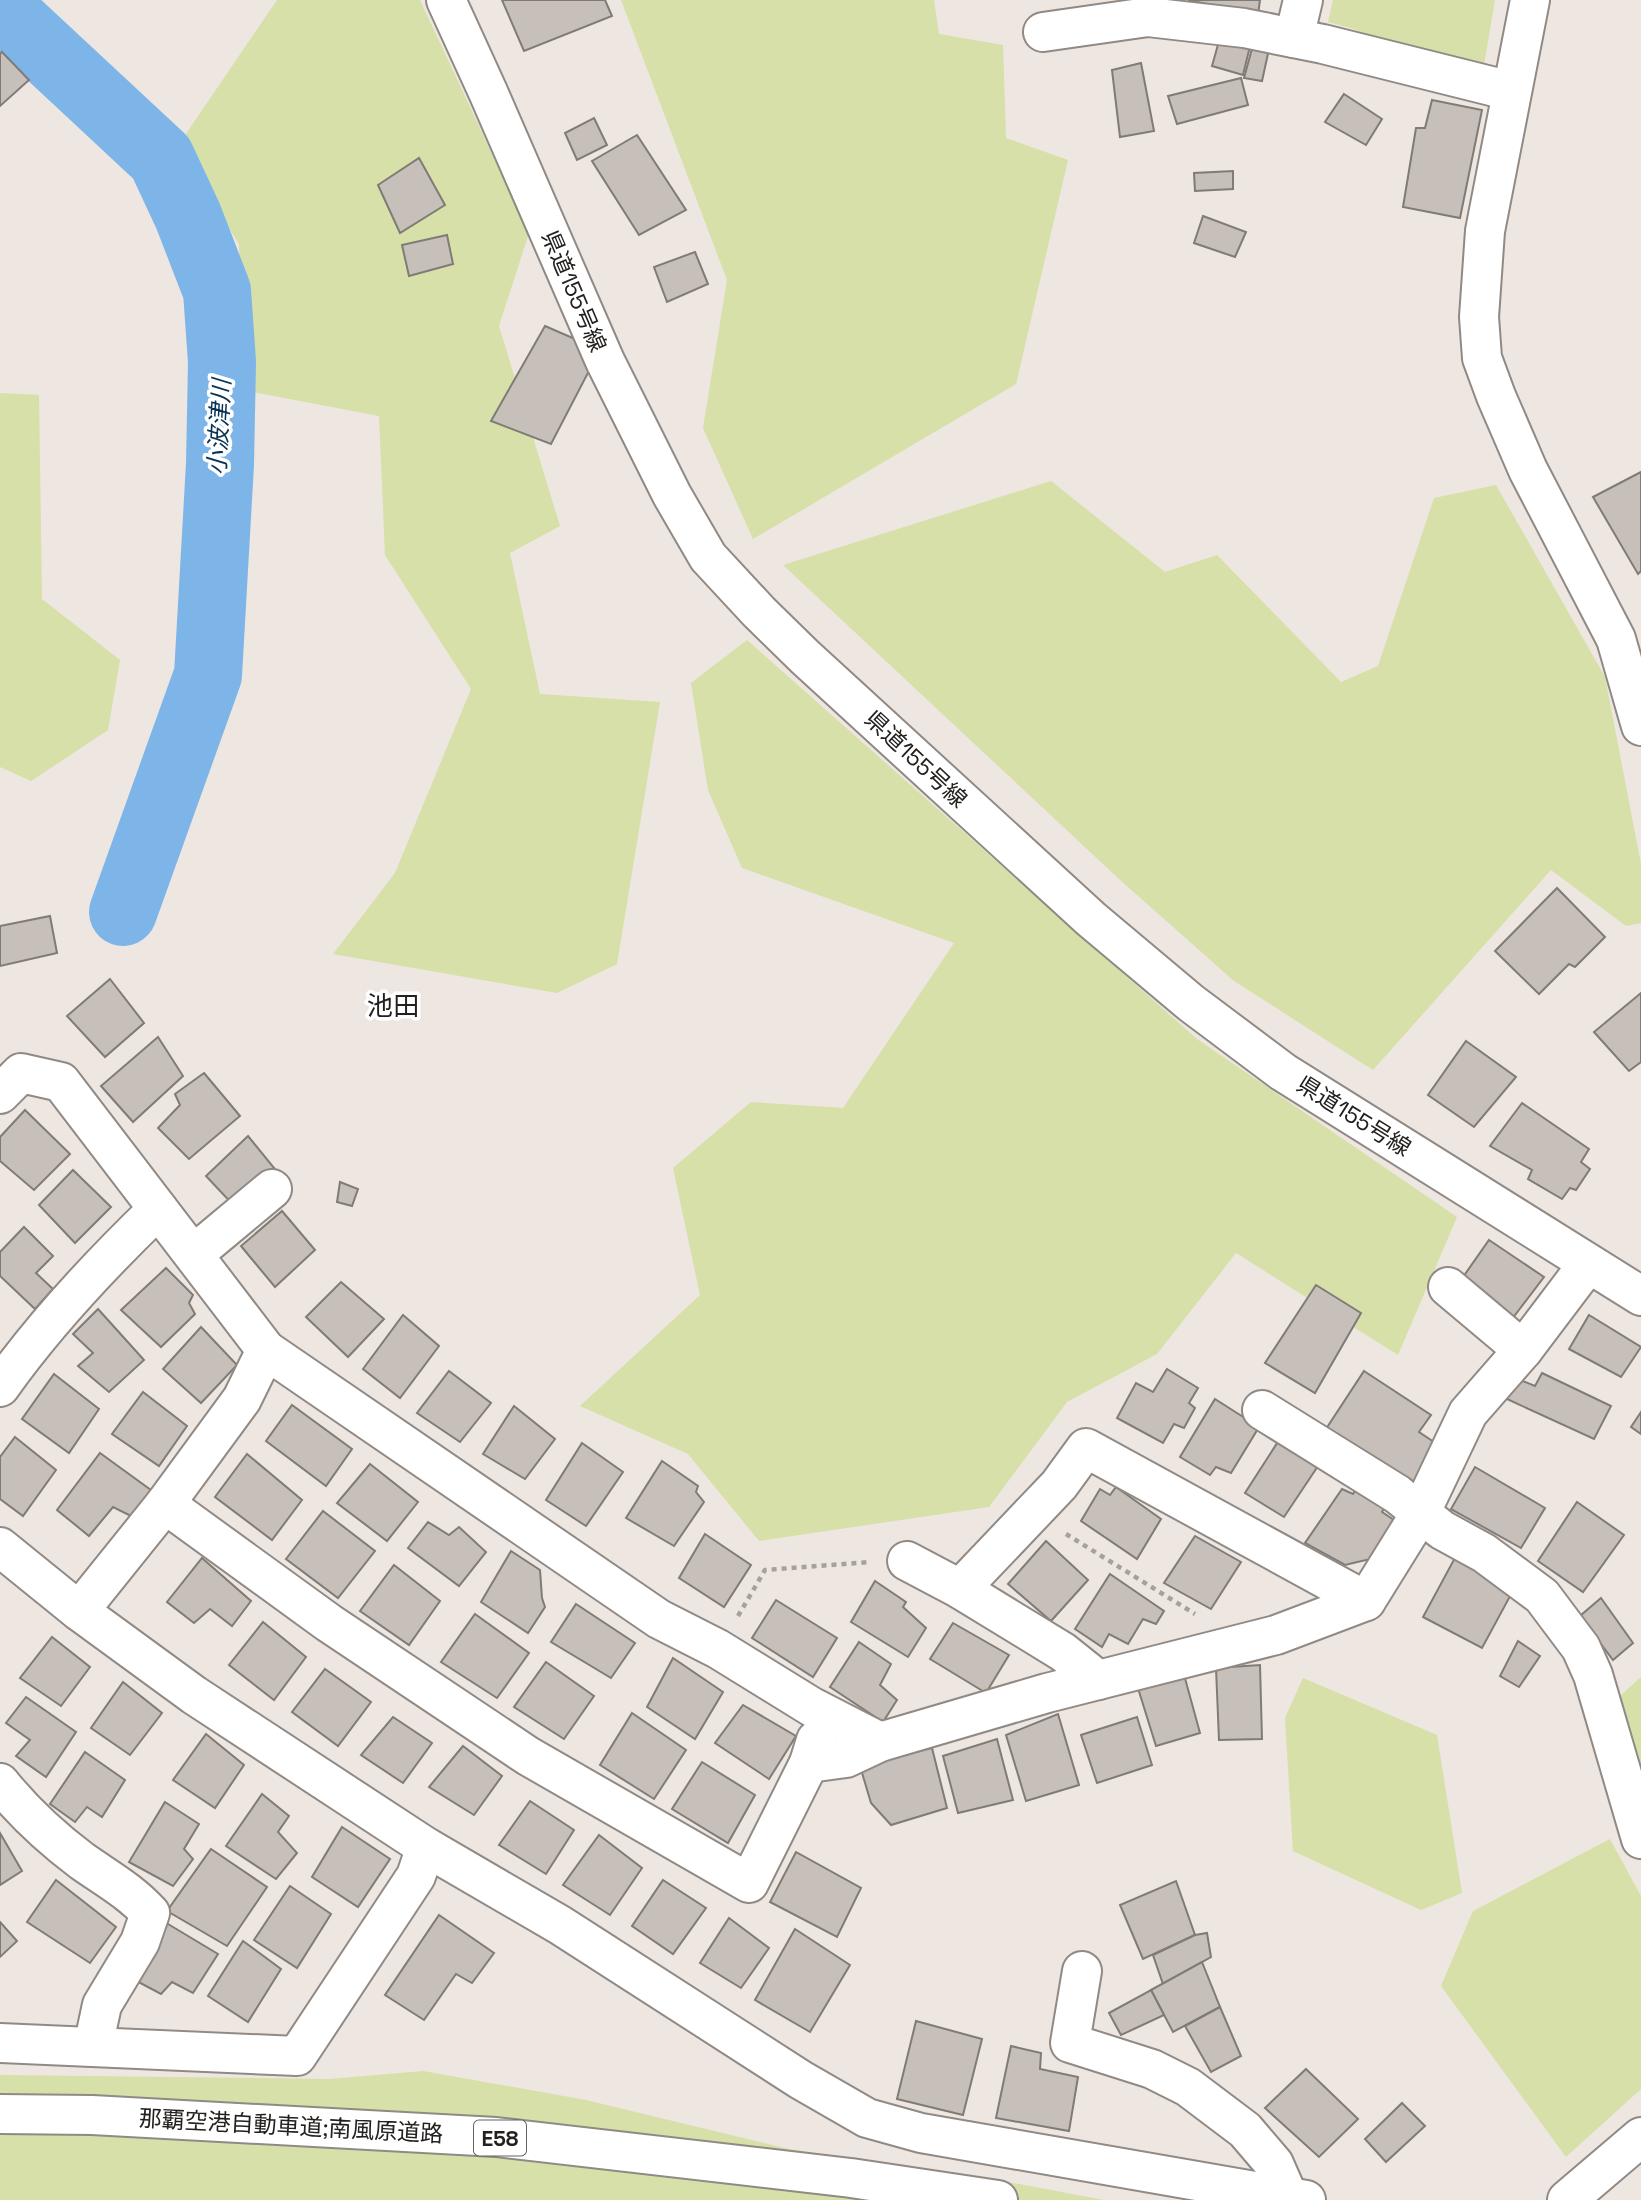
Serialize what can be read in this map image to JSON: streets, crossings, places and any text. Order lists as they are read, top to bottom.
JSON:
{
  "streets": {
    "main road": ["県道155号線", "那覇空港自動車道;南風原道路", "E58"]
  },
  "districts": ["池田"],
  "water": ["小波津川"]
}
